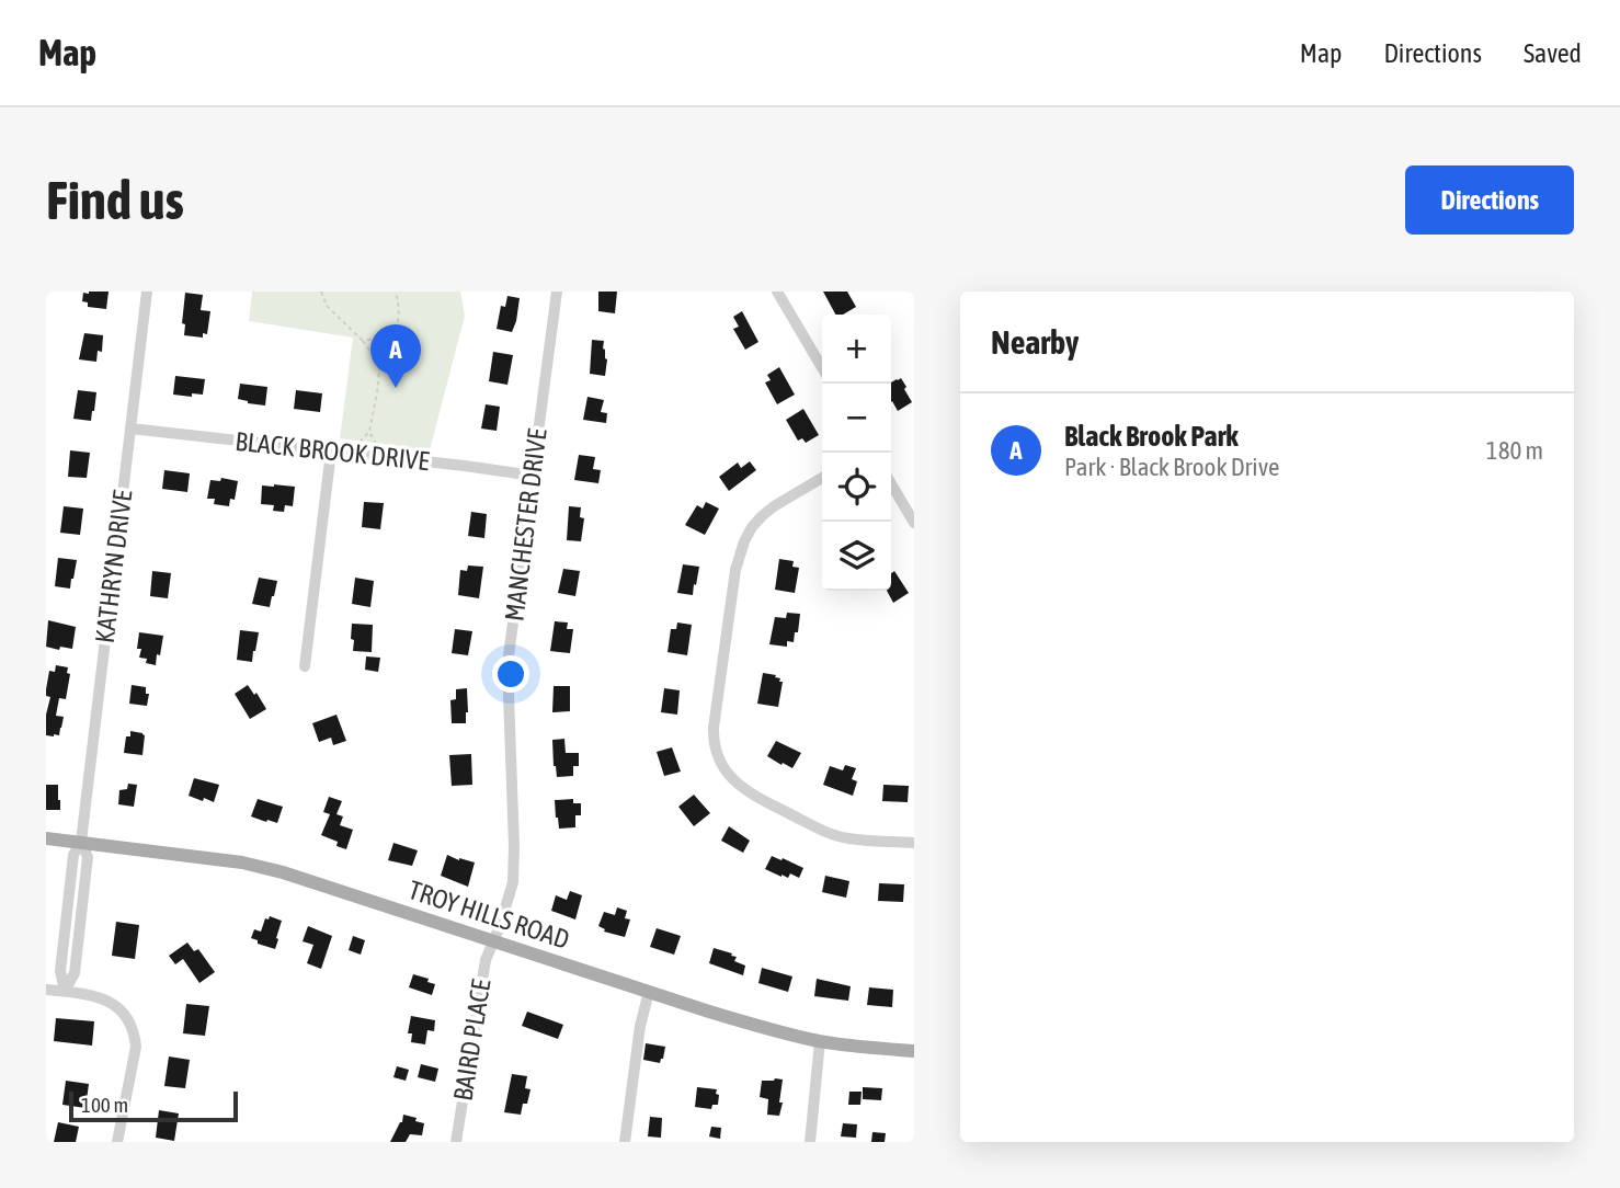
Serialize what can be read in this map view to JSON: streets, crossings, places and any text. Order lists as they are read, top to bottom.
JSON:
{
  "streets": {
    "main road": ["TROY HILLS ROAD"],
    "street": [
      "BLACK BROOK DRIVE",
      "MANCHESTER DRIVE",
      "KATHRYN DRIVE",
      "BAIRD PLACE"
    ]
  },
  "crossings": [
    ["BLACK BROOK DRIVE", "MANCHESTER DRIVE"],
    ["BLACK BROOK DRIVE", "KATHRYN DRIVE"],
    ["MANCHESTER DRIVE", "TROY HILLS ROAD"],
    ["MANCHESTER DRIVE", "BAIRD PLACE"],
    ["KATHRYN DRIVE", "TROY HILLS ROAD"],
    ["TROY HILLS ROAD", "BAIRD PLACE"]
  ],
  "scale_bar": "100 m",
  "page": {
    "header": "Map",
    "nav": ["Map", "Directions", "Saved"],
    "buttons": "Directions",
    "title": "Find us",
    "heading": "Nearby",
    "map_buttons": ["+", "−"],
    "pins": "A",
    "list": [
      {
        "mark": "A",
        "name": "Black Brook Park",
        "note": "Park · Black Brook Drive",
        "value": "180 m"
      }
    ],
    "scale": "100 m"
  }
}
